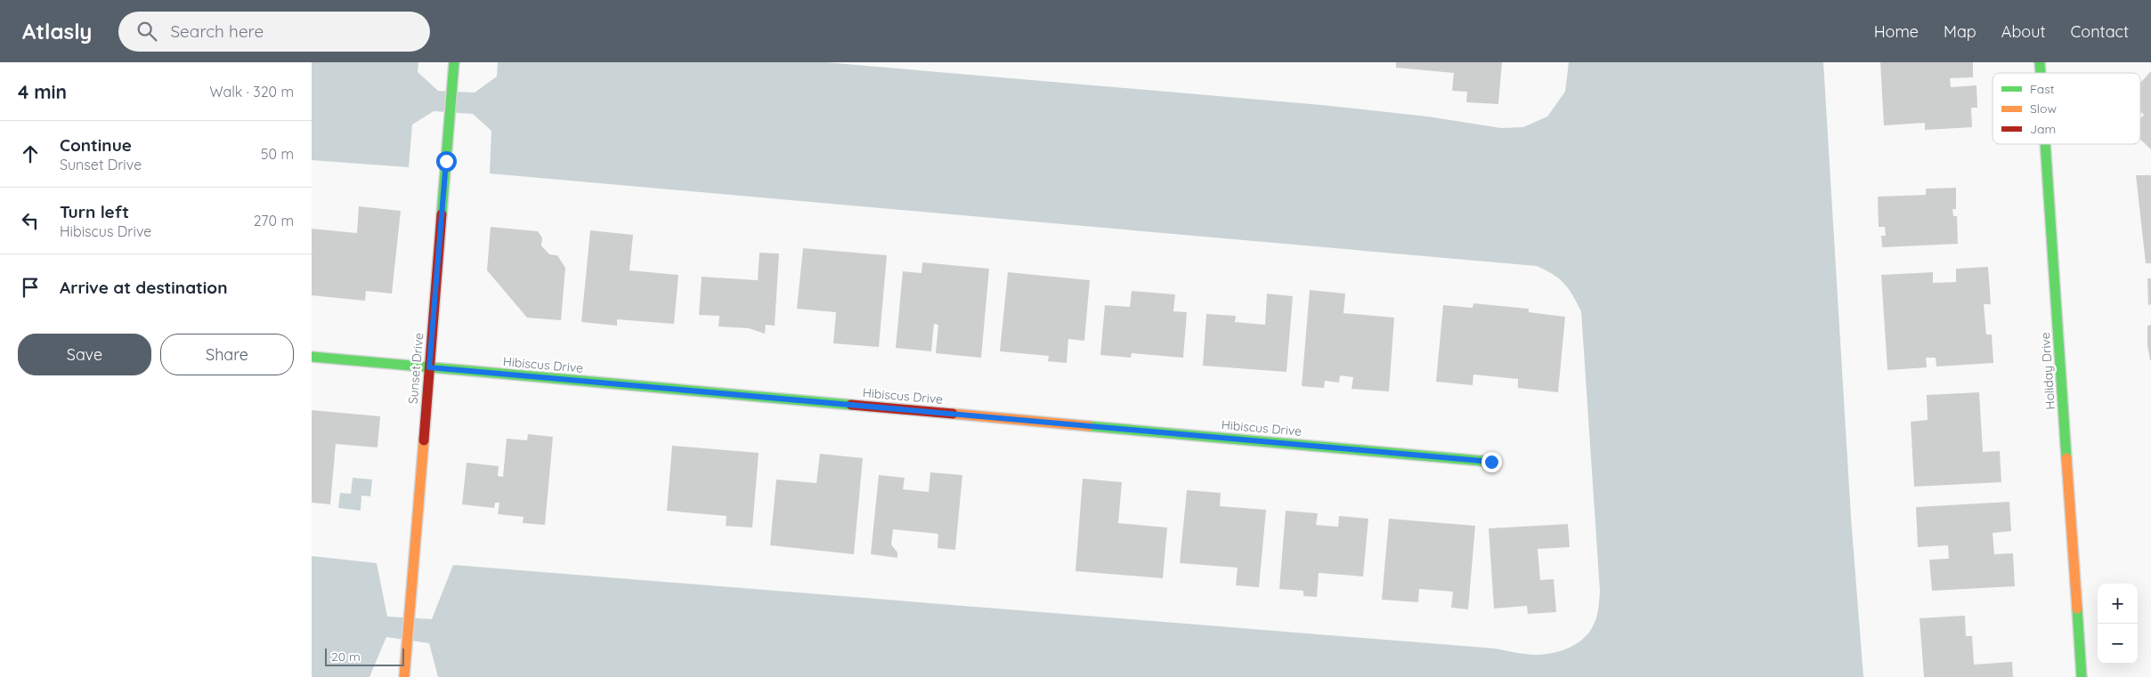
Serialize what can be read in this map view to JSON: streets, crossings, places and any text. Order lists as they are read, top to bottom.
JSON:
{
  "streets": {
    "street": ["Hibiscus Drive", "Sunset Drive", "Holiday Drive"]
  },
  "crossings": [
    ["Hibiscus Drive", "Sunset Drive"]
  ],
  "legend": ["Fast", "Slow", "Jam"],
  "scale_bar": "20 m",
  "page": {
    "header": "Atlasly",
    "search": "Search here",
    "nav": [
      "Home",
      "Map",
      "About",
      "Contact"
    ],
    "heading": ["4 min", "Walk · 320 m"],
    "list": [
      ["Continue", "Sunset Drive", "50 m"],
      ["Turn left", "Hibiscus Drive", "270 m"],
      "Arrive at destination"
    ],
    "buttons": ["Save", "Share"],
    "map_buttons": ["+", "−"],
    "scale": "20 m"
  }
}
